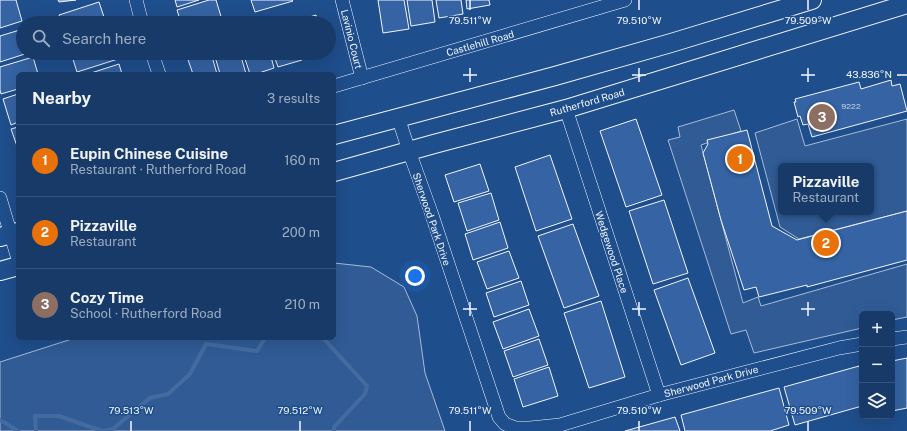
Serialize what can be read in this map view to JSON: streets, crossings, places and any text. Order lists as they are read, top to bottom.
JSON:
{
  "streets": {
    "main road": ["Rutherford Road"],
    "street": [
      "Lavinio Court",
      "Castlehill Road",
      "Sherwood Park Drive",
      "Wedgewood Place"
    ]
  },
  "crossings": [
    ["Lavinio Court", "Castlehill Road"],
    ["Rutherford Road", "Sherwood Park Drive"],
    ["Rutherford Road", "Wedgewood Place"],
    ["Sherwood Park Drive", "Wedgewood Place"]
  ],
  "house_numbers": ["9222"],
  "page": {
    "search": "Search here",
    "heading": ["Nearby", "3 results"],
    "pins": ["3", "1", "2"],
    "list": [
      {
        "mark": "1",
        "name": "Eupin Chinese Cuisine",
        "note": "Restaurant · Rutherford Road",
        "value": "160 m"
      },
      {
        "mark": "2",
        "name": "Pizzaville",
        "note": "Restaurant",
        "value": "200 m"
      },
      {
        "mark": "3",
        "name": "Cozy Time",
        "note": "School · Rutherford Road",
        "value": "210 m"
      }
    ],
    "popup": ["Pizzaville", "Restaurant"],
    "map_buttons": ["+", "−"]
  },
  "coordinates": [
    "79.511°W",
    "79.510°W",
    "79.509°W",
    "43.836°N",
    "79.513°W",
    "79.512°W"
  ]
}
